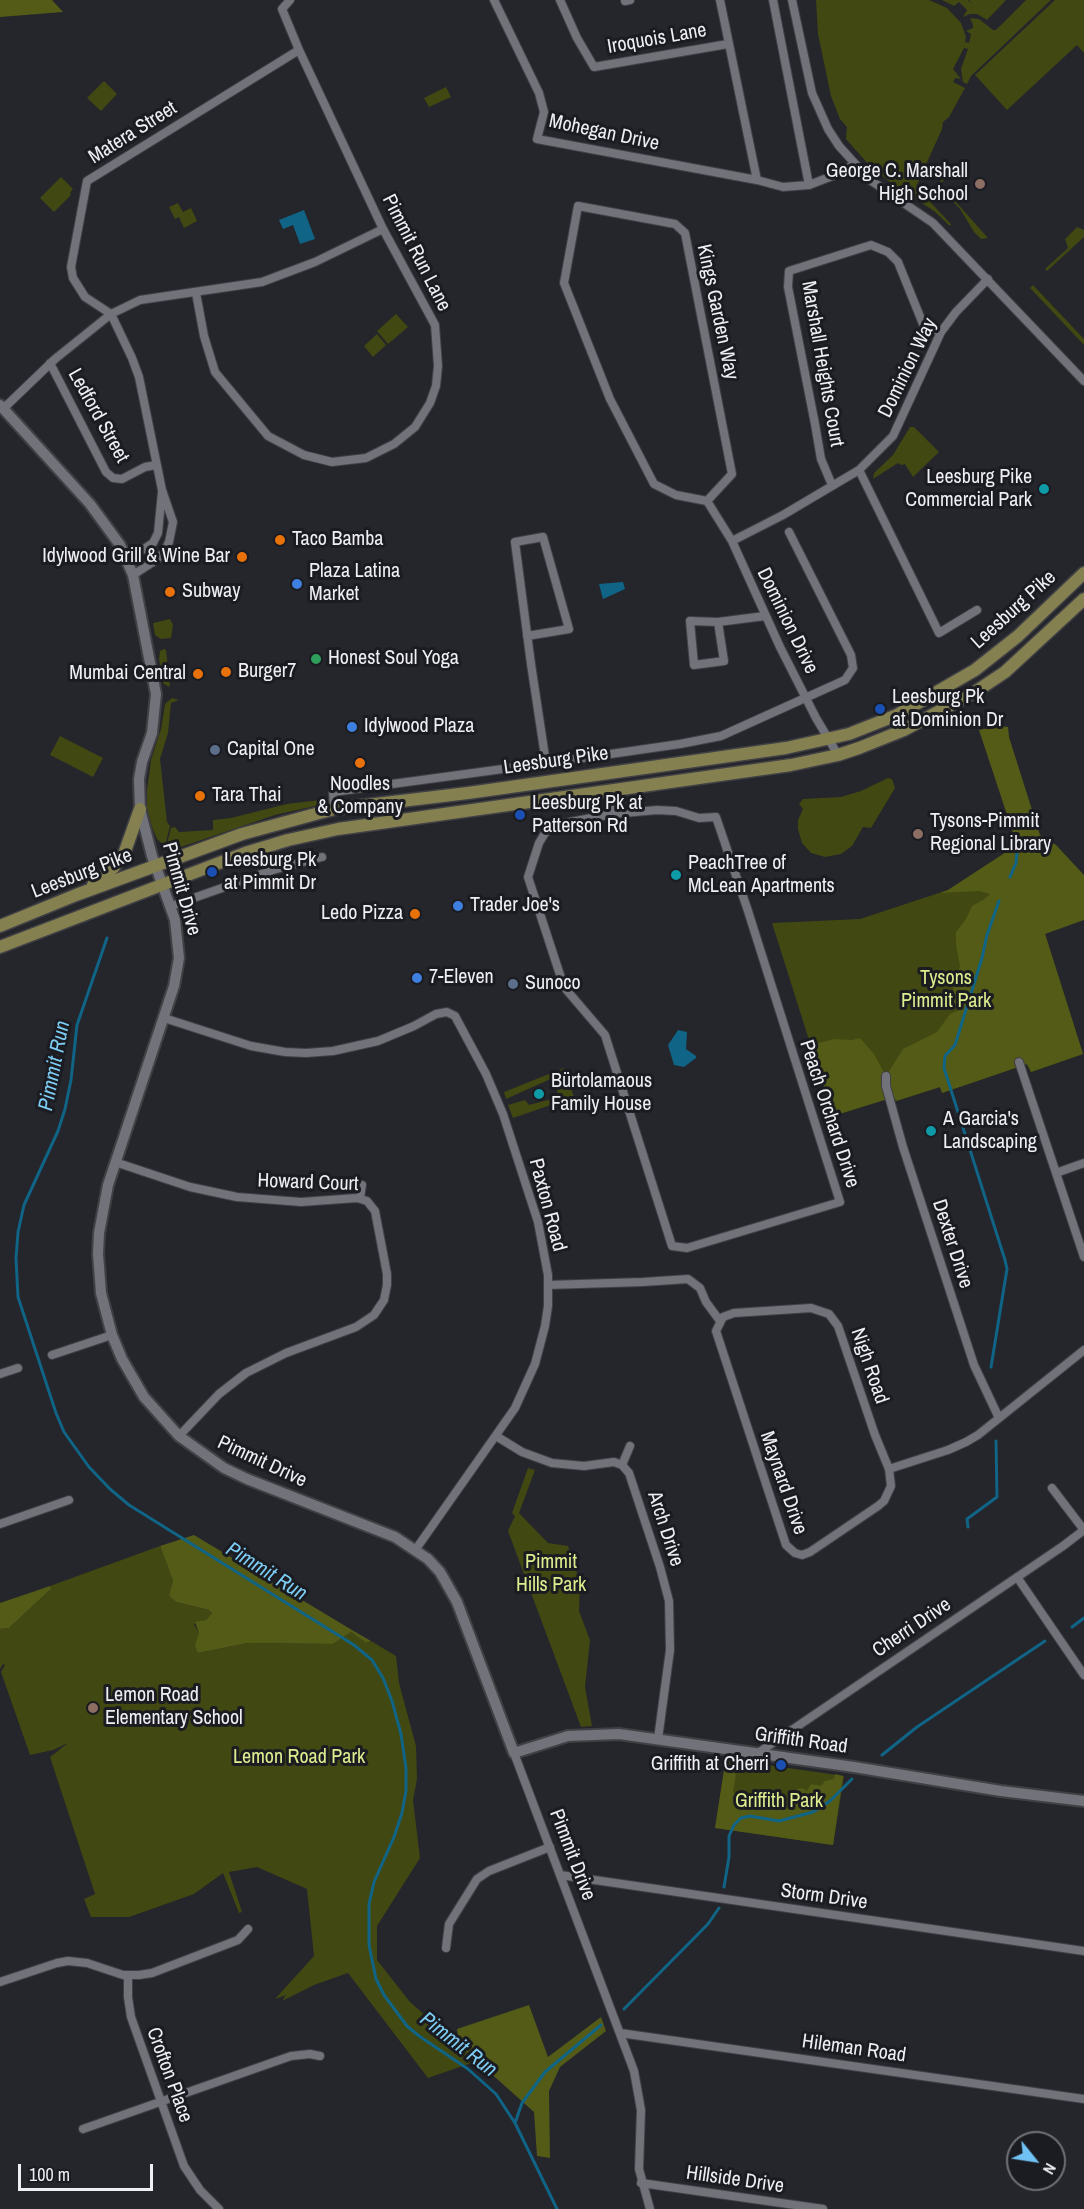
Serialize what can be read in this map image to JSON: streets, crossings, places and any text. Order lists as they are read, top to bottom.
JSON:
{
  "streets": {
    "main road": ["Leesburg Pike"],
    "street": [
      "Iroquois Lane",
      "Matera Street",
      "Mohegan Drive",
      "Pimmit Run Lane",
      "Kings Garden Way",
      "Marshall Heights Court",
      "Dominion Way",
      "Ledford Street",
      "Dominion Drive",
      "Pimmit Drive",
      "Peach Orchard Drive",
      "Howard Court",
      "Paxton Road",
      "Dexter Drive",
      "Nigh Road",
      "Maynard Drive",
      "Arch Drive",
      "Cherri Drive",
      "Griffith Road",
      "Storm Drive",
      "Hileman Road",
      "Crofton Place",
      "Hillside Drive"
    ]
  },
  "crossings": [
    ["Iroquois Lane", "Mohegan Drive"],
    ["Matera Street", "Pimmit Run Lane"],
    ["Kings Garden Way", "Dominion Drive"],
    ["Marshall Heights Court", "Dominion Way"],
    ["Dominion Way", "Dominion Drive"],
    ["Leesburg Pike", "Dominion Drive"],
    ["Leesburg Pike", "Pimmit Drive"],
    ["Pimmit Drive", "Howard Court"],
    ["Pimmit Drive", "Paxton Road"],
    ["Pimmit Drive", "Griffith Road"],
    ["Pimmit Drive", "Storm Drive"],
    ["Pimmit Drive", "Hileman Road"],
    ["Pimmit Drive", "Hillside Drive"],
    ["Nigh Road", "Maynard Drive"],
    ["Arch Drive", "Griffith Road"],
    ["Cherri Drive", "Griffith Road"]
  ],
  "water": ["Pimmit Run"],
  "parks": [
    "Tysons Pimmit Park",
    "Pimmit Hills Park",
    "Lemon Road Park",
    "Griffith Park"
  ],
  "places": [
    "George C. Marshall High School",
    "Leesburg Pike Commercial Park",
    "Taco Bamba",
    "Idylwood Grill & Wine Bar",
    "Plaza Latina Market",
    "Subway",
    "Honest Soul Yoga",
    "Burger7",
    "Mumbai Central",
    "Leesburg Pk at Dominion Dr",
    "Idylwood Plaza",
    "Capital One",
    "Noodles & Company",
    "Tara Thai",
    "Leesburg Pk at Patterson Rd",
    "Tysons-Pimmit Regional Library",
    "Leesburg Pk at Pimmit Dr",
    "PeachTree of McLean Apartments",
    "Trader Joe's",
    "Ledo Pizza",
    "7-Eleven",
    "Sunoco",
    "Bürtolamaous Family House",
    "A Garcia's Landscaping",
    "Lemon Road Elementary School",
    "Griffith at Cherri"
  ],
  "scale_bar": "100 m",
  "north": "bottom right"
}
